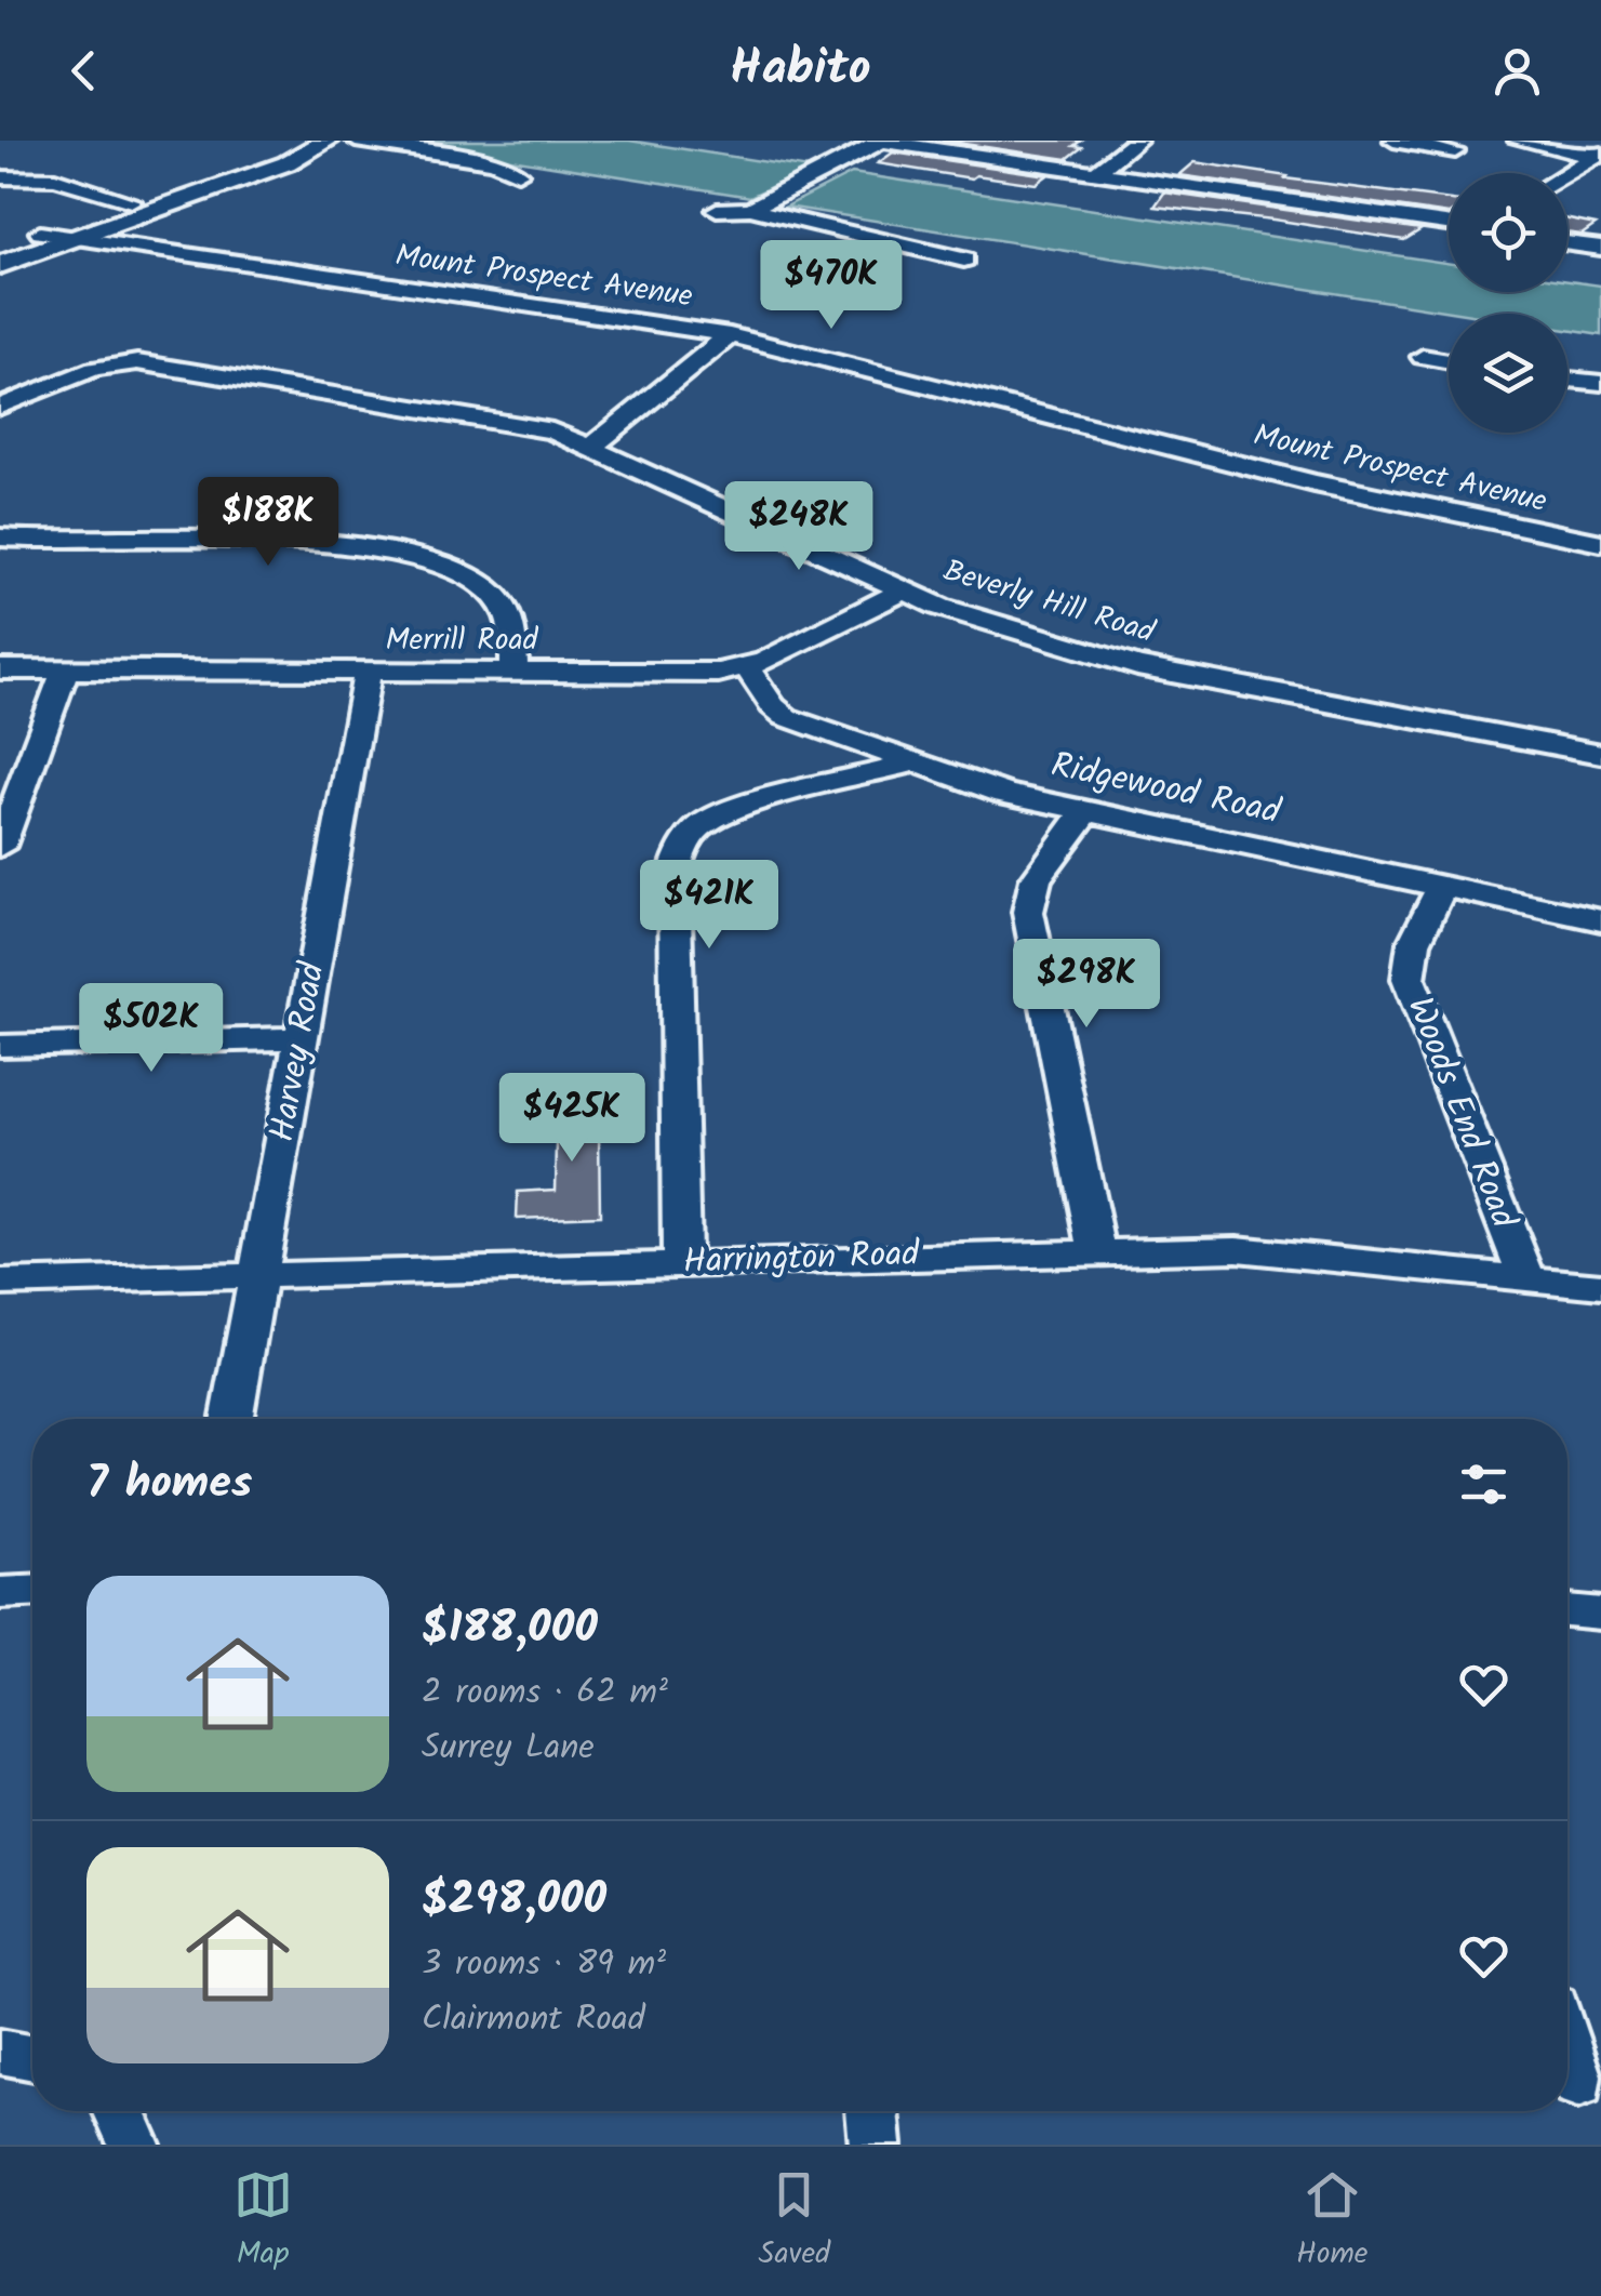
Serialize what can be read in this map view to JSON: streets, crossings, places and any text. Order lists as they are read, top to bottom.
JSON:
{
  "streets": {
    "street": [
      "Mount Prospect Avenue",
      "Beverly Hill Road",
      "Merrill Road",
      "Ridgewood Road",
      "Harvey Road",
      "Woods End Road",
      "Harrington Road"
    ]
  },
  "crossings": [
    ["Beverly Hill Road", "Merrill Road"],
    ["Merrill Road", "Ridgewood Road"],
    ["Merrill Road", "Harvey Road"],
    ["Ridgewood Road", "Woods End Road"],
    ["Harvey Road", "Harrington Road"],
    ["Woods End Road", "Harrington Road"]
  ],
  "page": {
    "header": "Habito",
    "price": [
      "$470K",
      "$188K",
      "$248K",
      "$421K",
      "$298K",
      "$502K",
      "$425K"
    ],
    "heading": "7 homes",
    "list": [
      {
        "name": "$188,000",
        "note": "2 rooms · 62 m² · Surrey Lane"
      },
      {
        "name": "$298,000",
        "note": "3 rooms · 89 m² · Clairmont Road"
      }
    ],
    "tabs": ["Map", "Saved", "Home"]
  }
}
